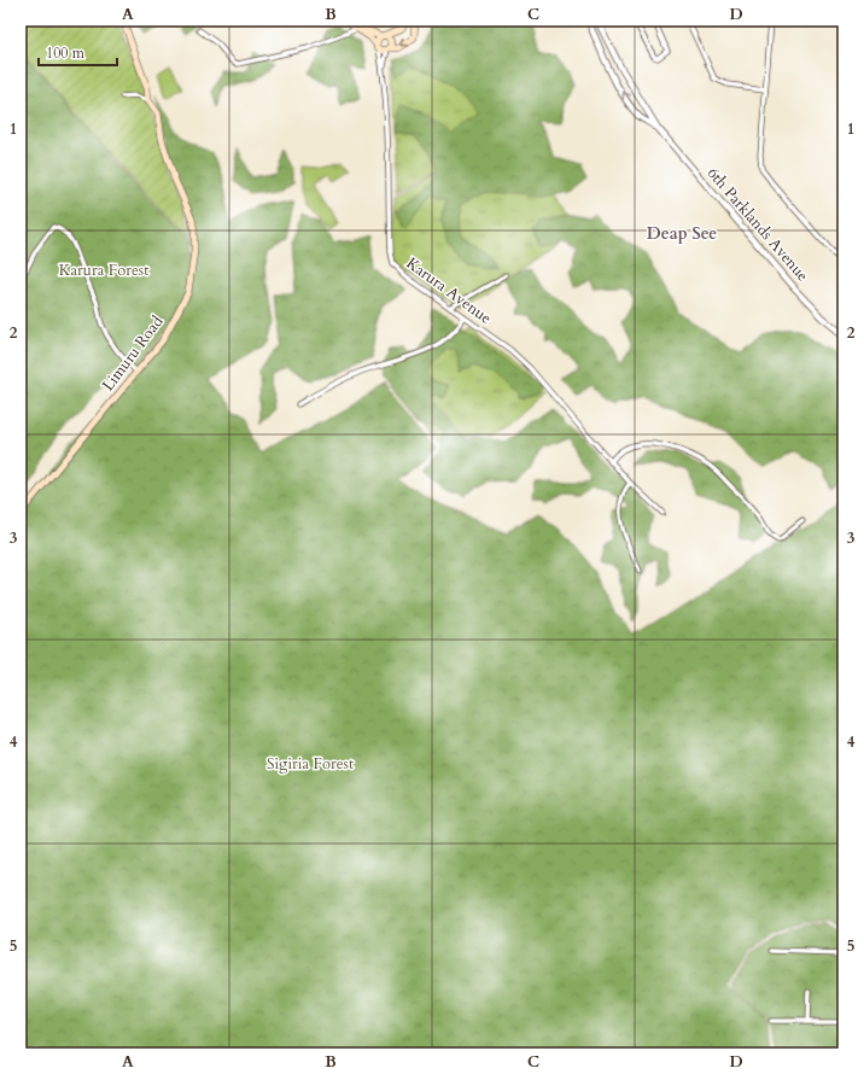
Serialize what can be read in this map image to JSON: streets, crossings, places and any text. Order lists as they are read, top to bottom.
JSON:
{
  "streets": {
    "main road": ["Limuru Road"],
    "street": ["6th Parklands Avenue", "Karura Avenue"]
  },
  "districts": ["Deap See"],
  "parks": ["Karura Forest", "Sigiria Forest"],
  "scale_bar": "100 m",
  "grid": {
    "columns": [
      "A",
      "B",
      "C",
      "D"
    ],
    "rows": [
      "1",
      "2",
      "3",
      "4",
      "5"
    ]
  }
}
